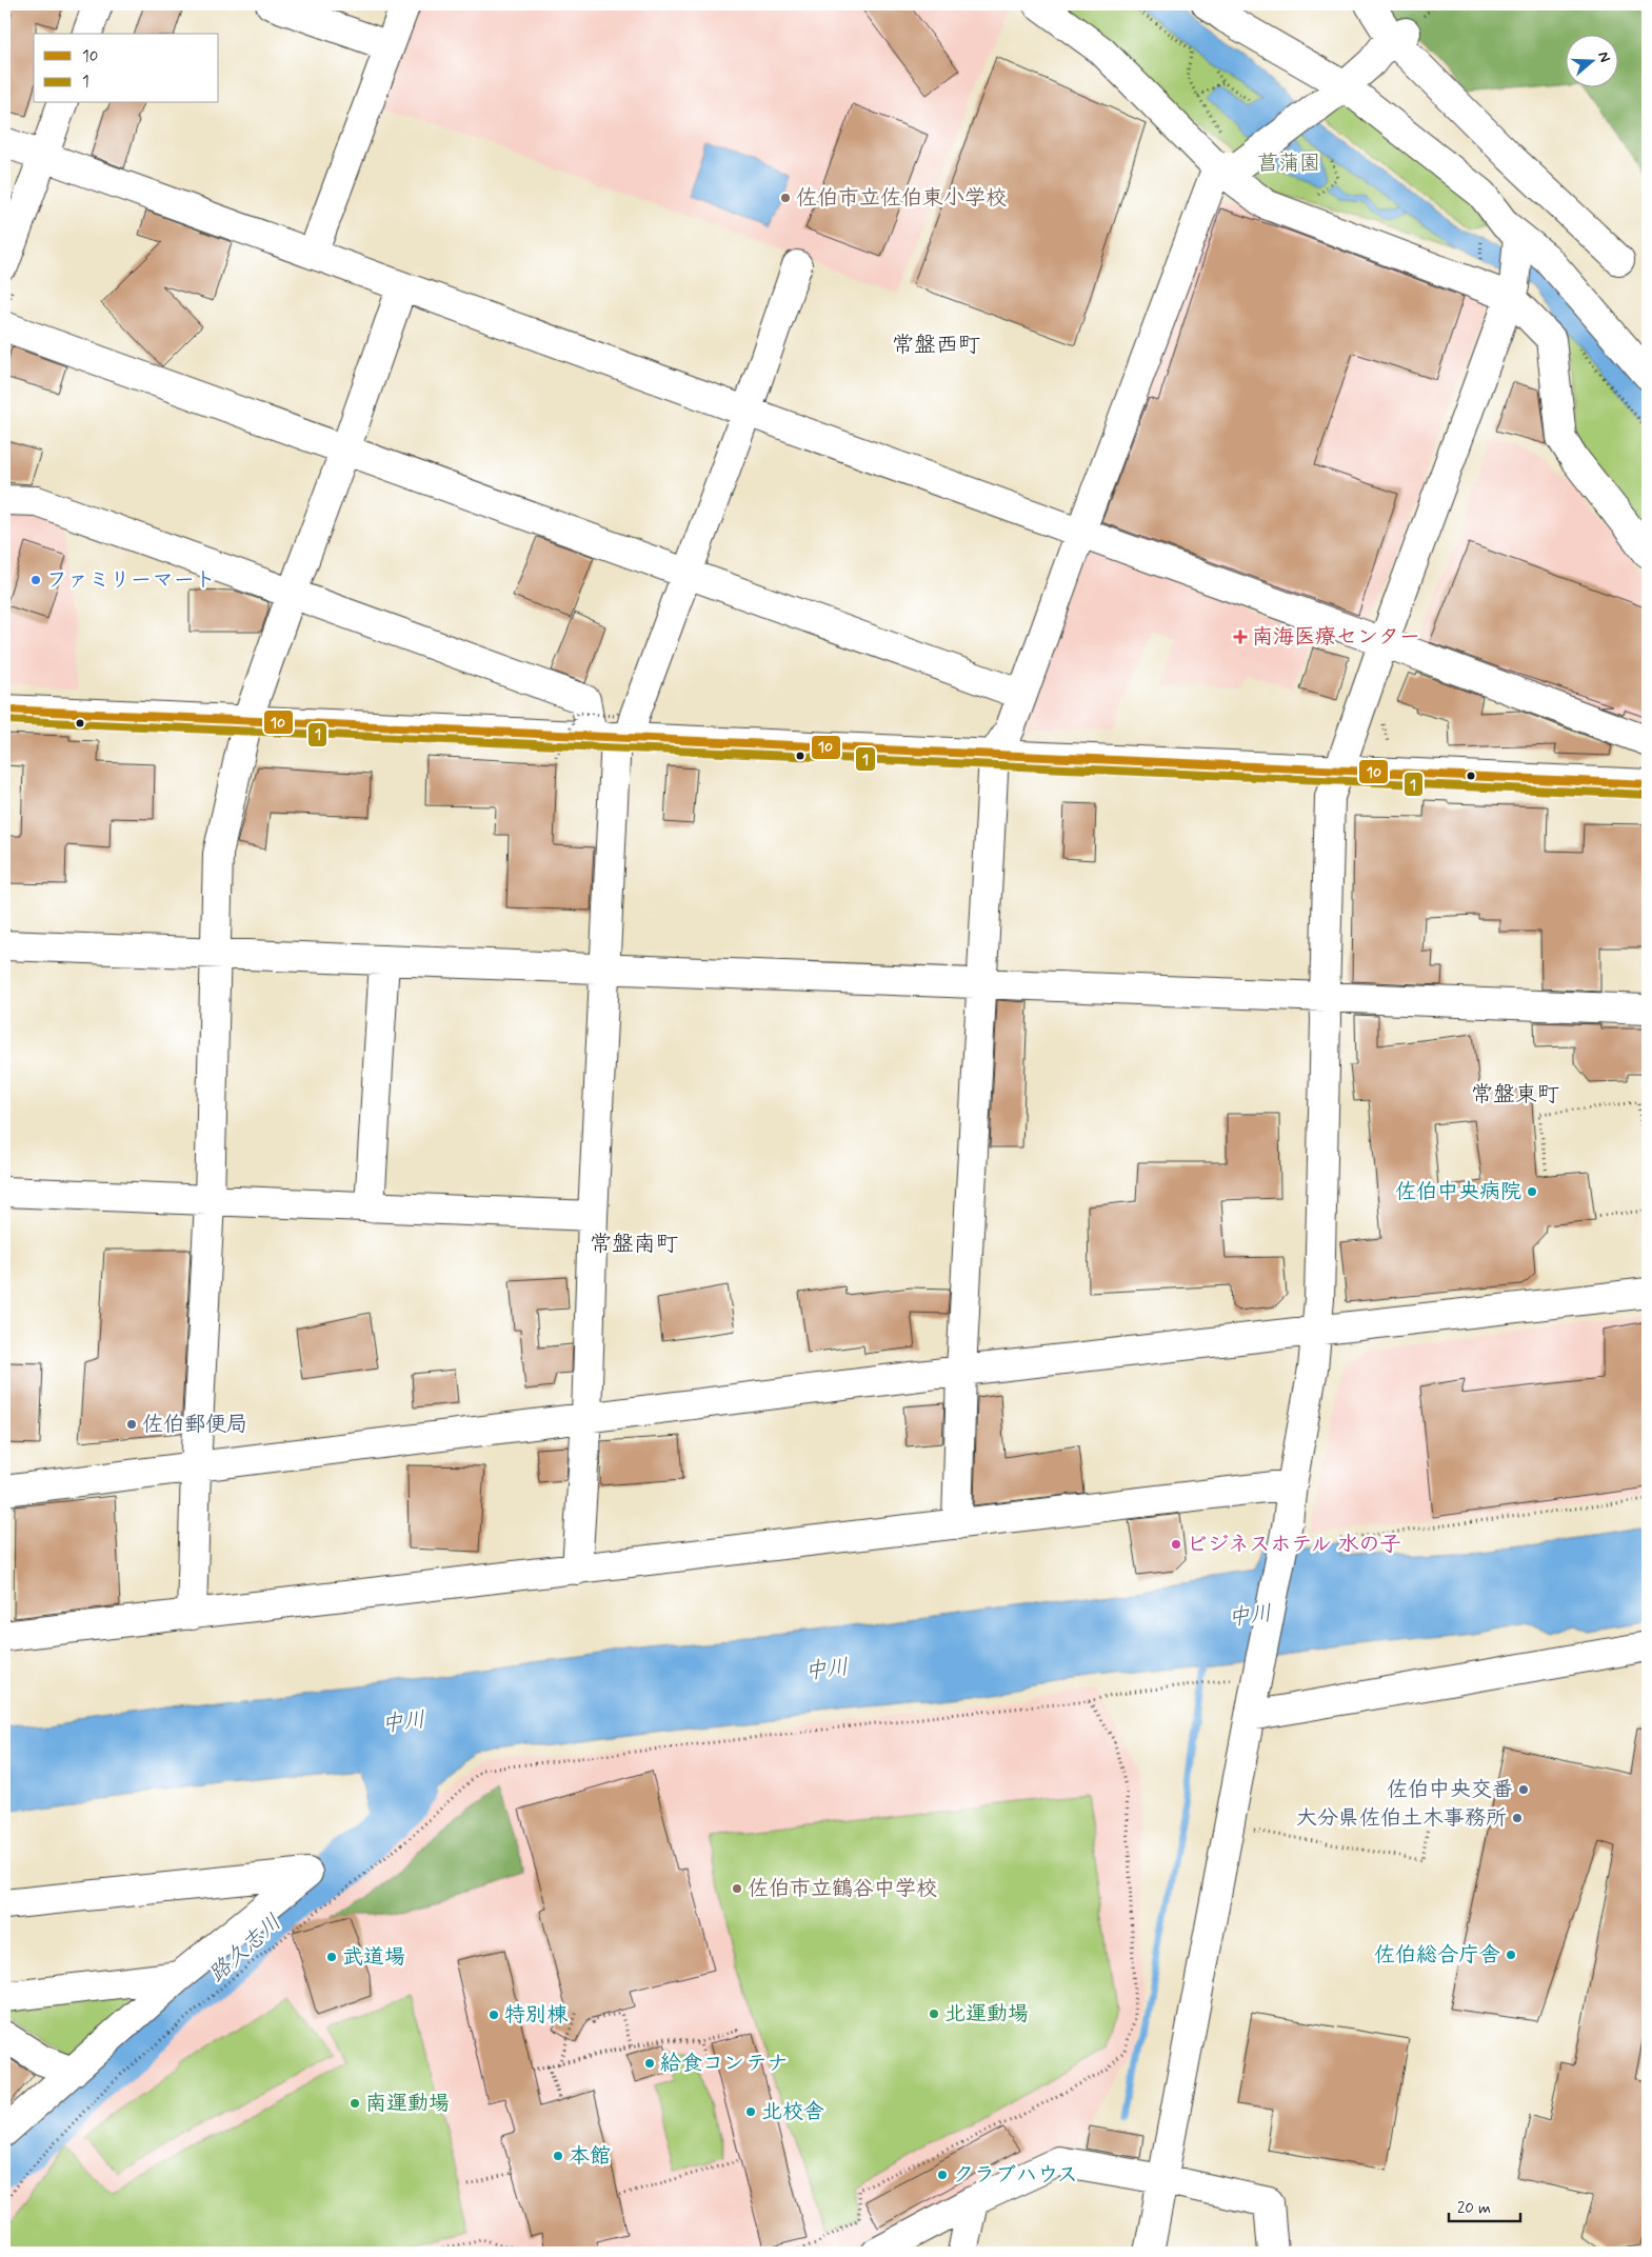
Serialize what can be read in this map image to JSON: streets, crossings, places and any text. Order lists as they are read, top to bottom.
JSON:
{
  "districts": ["常盤西町", "常盤東町", "常盤南町"],
  "water": ["中川", "路久志川"],
  "parks": ["菖蒲園"],
  "places": {
    "other": [
      "佐伯市立佐伯東小学校",
      "ファミリーマート",
      "佐伯中央病院",
      "佐伯郵便局",
      "ビジネスホテル 水の子",
      "佐伯中央交番",
      "大分県佐伯土木事務所",
      "佐伯市立鶴谷中学校",
      "佐伯総合庁舎",
      "武道場",
      "北運動場",
      "特別棟",
      "給食コンテナ",
      "南運動場",
      "北校舎",
      "本館",
      "クラブハウス"
    ],
    "health": ["南海医療センター"]
  },
  "lines": ["transit line 10", "transit line 1"],
  "legend": ["10", "1"],
  "scale_bar": "20 m",
  "north": "right"
}
